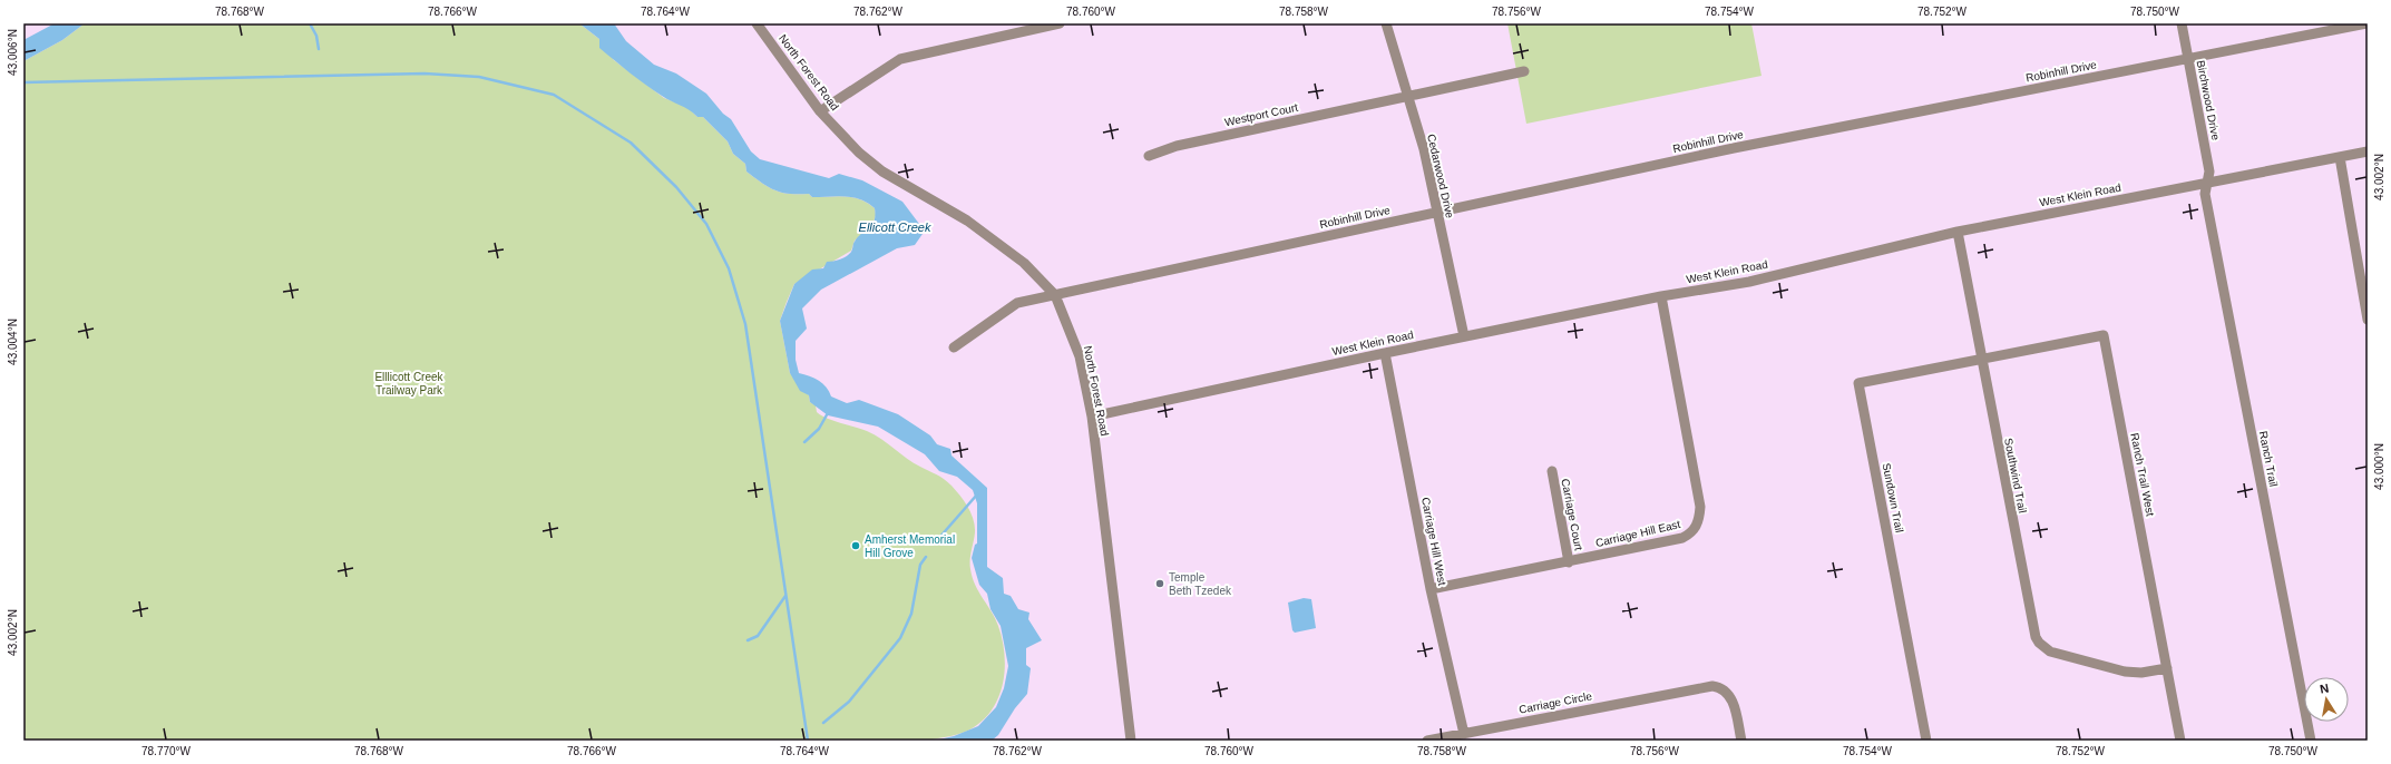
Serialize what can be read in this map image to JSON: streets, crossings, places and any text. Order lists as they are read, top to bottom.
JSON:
{
  "streets": {
    "street": [
      "Robinhill Drive",
      "North Forest Road",
      "Birchwood Drive",
      "Westport Court",
      "Cedarwood Drive",
      "West Klein Road",
      "Ranch Trail",
      "Ranch Trail West",
      "Southwind Trail",
      "Sundown Trail",
      "Carriage Court",
      "Carriage Hill East",
      "Carriage Hill West",
      "Carriage Circle"
    ]
  },
  "crossings": [
    ["Robinhill Drive", "North Forest Road"],
    ["Robinhill Drive", "Birchwood Drive"],
    ["Robinhill Drive", "Cedarwood Drive"],
    ["North Forest Road", "West Klein Road"],
    ["Birchwood Drive", "West Klein Road"],
    ["Birchwood Drive", "Ranch Trail"],
    ["Westport Court", "Cedarwood Drive"],
    ["Cedarwood Drive", "West Klein Road"],
    ["West Klein Road", "Ranch Trail"],
    ["West Klein Road", "Southwind Trail"],
    ["West Klein Road", "Carriage Hill East"],
    ["West Klein Road", "Carriage Hill West"],
    ["Ranch Trail West", "Southwind Trail"],
    ["Ranch Trail West", "Sundown Trail"],
    ["Southwind Trail", "Sundown Trail"],
    ["Carriage Court", "Carriage Hill East"],
    ["Carriage Hill East", "Carriage Hill West"],
    ["Carriage Hill West", "Carriage Circle"]
  ],
  "water": ["Ellicott Creek"],
  "parks": ["Elllicott Creek Trailway Park"],
  "places": ["Amherst Memorial Hill Grove", "Temple Beth Tzedek"],
  "north": "top",
  "coordinates": [
    "78.768°W",
    "78.766°W",
    "78.764°W",
    "78.762°W",
    "78.760°W",
    "78.758°W",
    "78.756°W",
    "78.754°W",
    "78.752°W",
    "78.750°W",
    "43.006°N",
    "43.002°N",
    "43.004°N",
    "43.000°N",
    "78.770°W"
  ]
}
